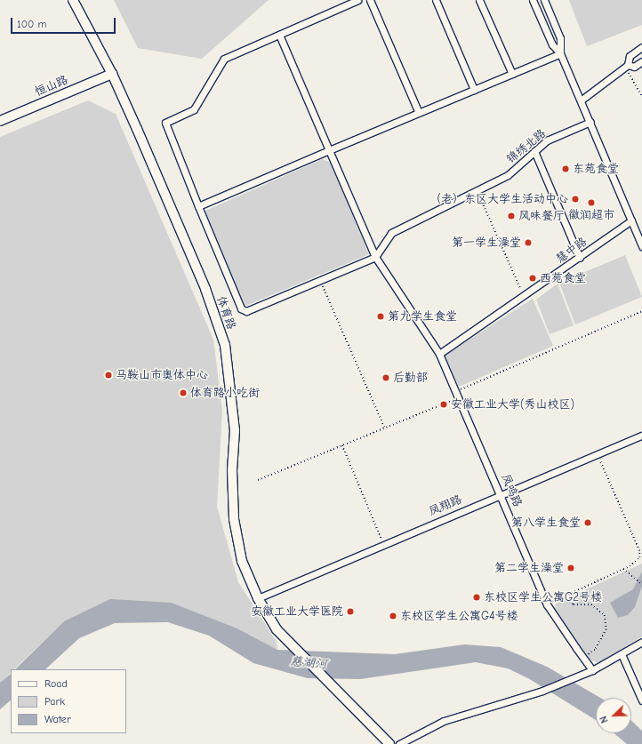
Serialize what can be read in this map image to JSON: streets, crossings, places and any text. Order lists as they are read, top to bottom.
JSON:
{
  "streets": {
    "street": [
      "恒山路",
      "锦绣北路",
      "慧中路",
      "体育路",
      "凤鸣路",
      "凤翔路"
    ]
  },
  "crossings": [
    ["恒山路", "体育路"],
    ["锦绣北路", "凤鸣路"],
    ["体育路", "凤翔路"],
    ["凤鸣路", "凤翔路"]
  ],
  "water": ["慈湖河"],
  "places": [
    "东苑食堂",
    "（老）东区大学生活动中心",
    "徽润超市",
    "风味餐厅",
    "第一学生澡堂",
    "西苑食堂",
    "第九学生食堂",
    "马鞍山市奥体中心",
    "后勤部",
    "体育路小吃街",
    "安徽工业大学(秀山校区)",
    "第八学生食堂",
    "第二学生澡堂",
    "东校区学生公寓G2号楼",
    "安徽工业大学医院",
    "东校区学生公寓G4号楼"
  ],
  "legend": ["Road", "Park", "Water"],
  "scale_bar": "100 m",
  "north": "bottom left"
}
